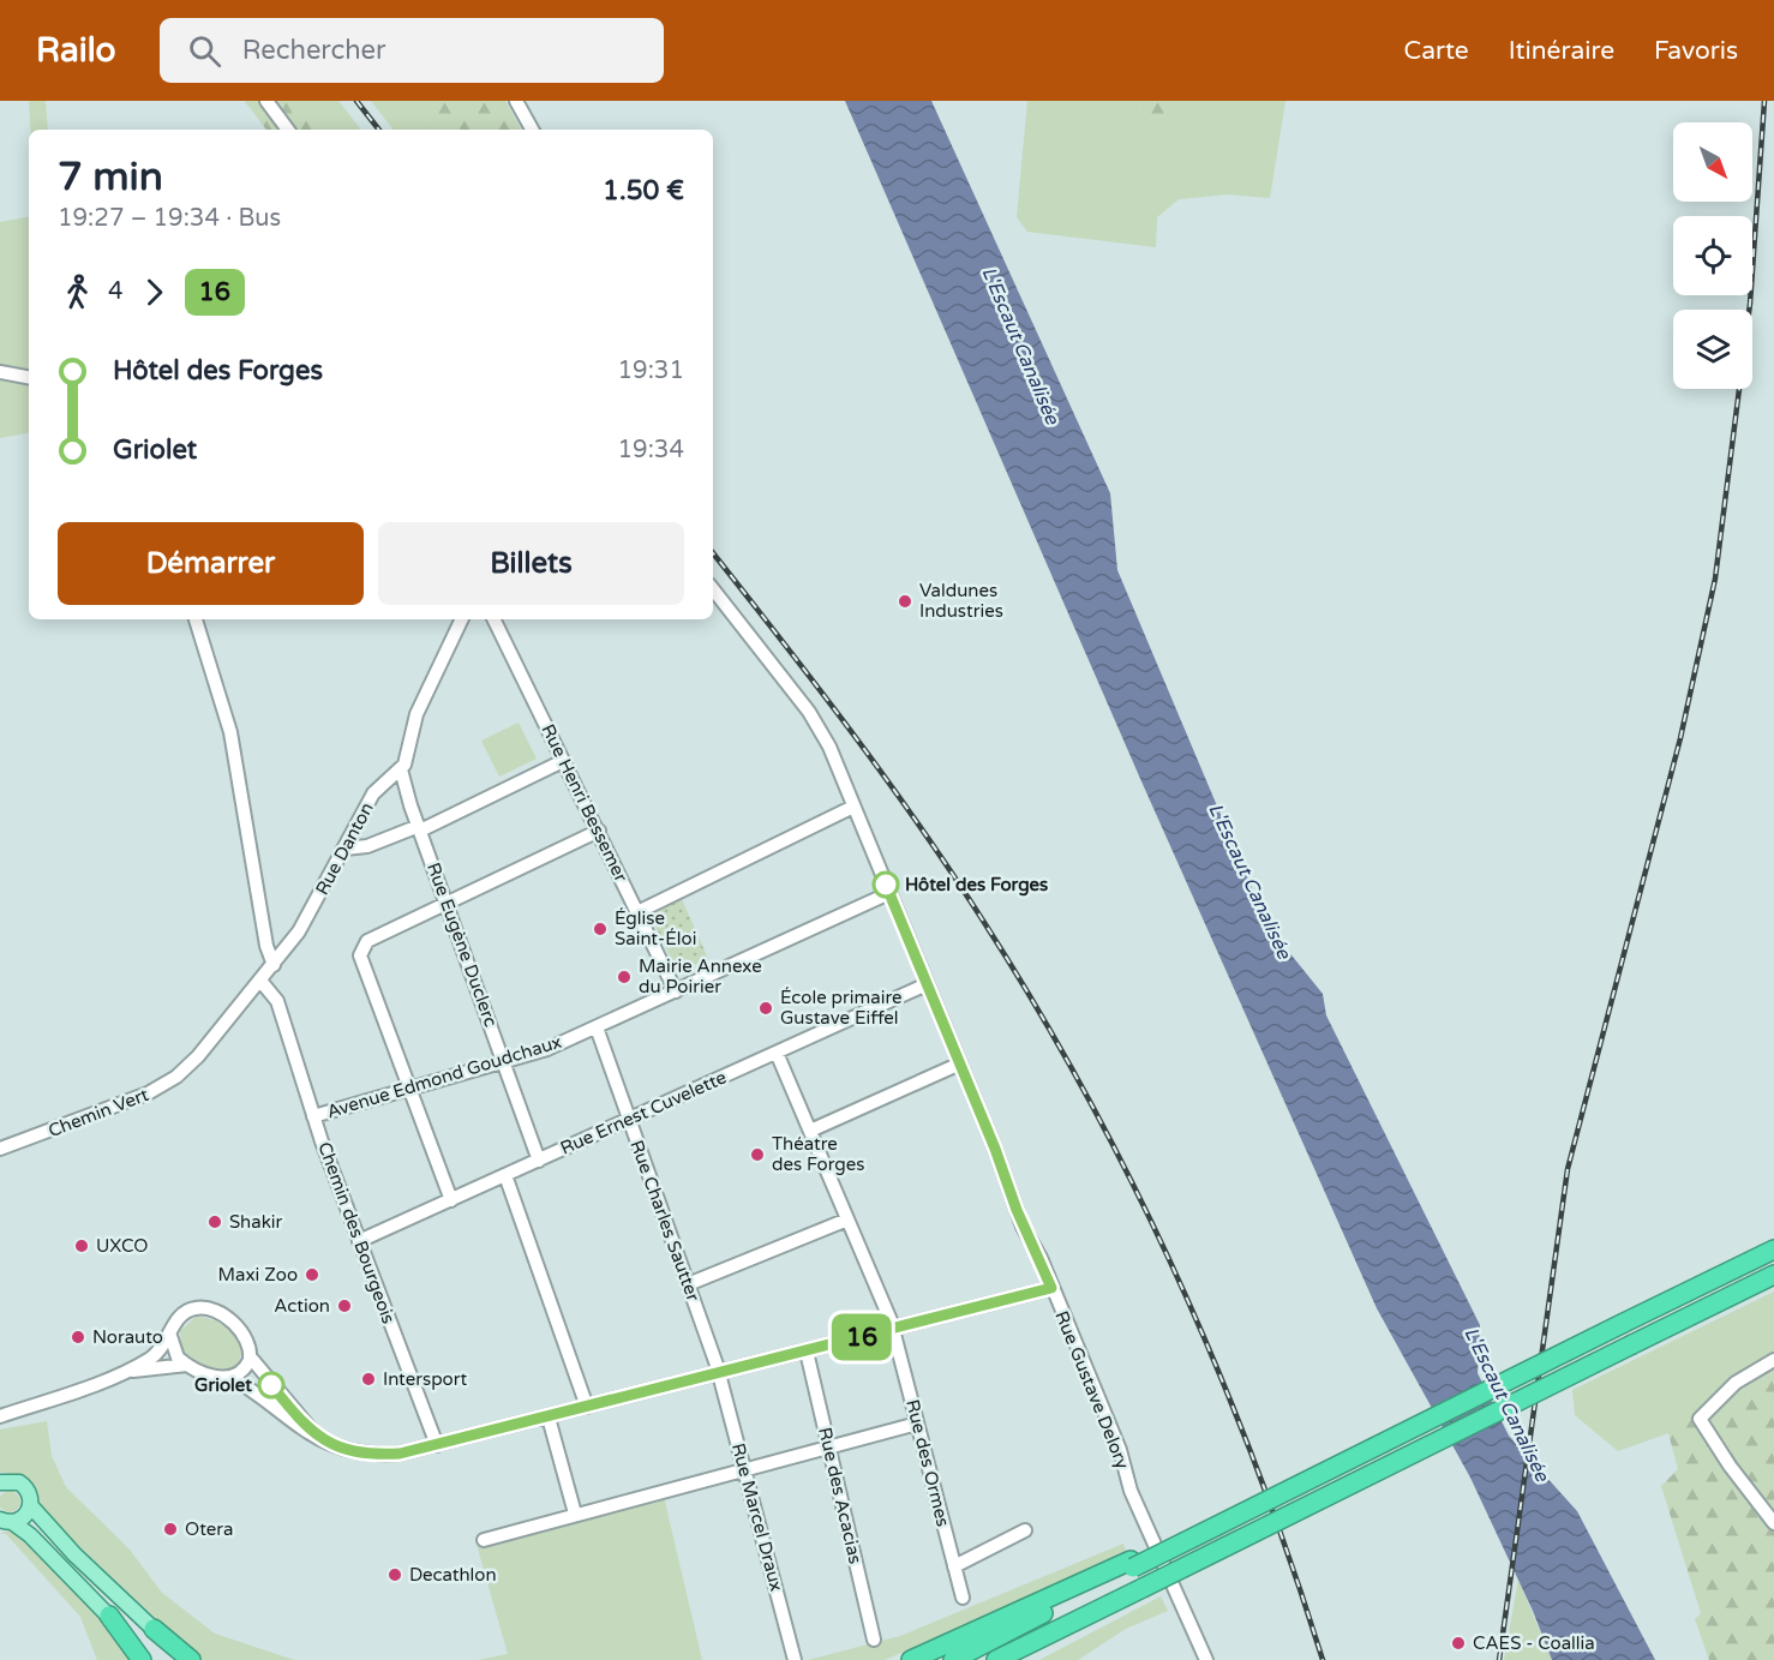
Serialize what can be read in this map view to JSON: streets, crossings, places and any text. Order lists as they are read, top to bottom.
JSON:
{
  "streets": {
    "street": [
      "Rue Henri Bessemer",
      "Rue Danton",
      "Rue Eugène Duclerc",
      "Avenue Edmond Goudchaux",
      "Chemin Vert",
      "Rue Ernest Cuvelette",
      "Rue Charles Sautter",
      "Chemin des Bourgeois",
      "Rue Gustave Delory",
      "Rue des Ormes",
      "Rue des Acacias",
      "Rue Marcel Draux"
    ]
  },
  "crossings": [
    ["Rue Henri Bessemer", "Avenue Edmond Goudchaux"],
    ["Rue Danton", "Rue Eugène Duclerc"],
    ["Rue Danton", "Chemin Vert"],
    ["Rue Eugène Duclerc", "Avenue Edmond Goudchaux"],
    ["Rue Eugène Duclerc", "Rue Ernest Cuvelette"],
    ["Avenue Edmond Goudchaux", "Rue Charles Sautter"],
    ["Avenue Edmond Goudchaux", "Chemin des Bourgeois"],
    ["Avenue Edmond Goudchaux", "Rue Gustave Delory"],
    ["Chemin Vert", "Chemin des Bourgeois"],
    ["Rue Ernest Cuvelette", "Rue Charles Sautter"],
    ["Rue Ernest Cuvelette", "Chemin des Bourgeois"],
    ["Rue Ernest Cuvelette", "Rue Gustave Delory"],
    ["Rue Ernest Cuvelette", "Rue des Ormes"],
    ["Rue Charles Sautter", "Rue Marcel Draux"]
  ],
  "water": ["L'Escaut Canalisée"],
  "places": [
    "Valdunes Industries",
    "Hôtel des Forges",
    "Église Saint-Éloi",
    "Mairie Annexe du Poirier",
    "École primaire Gustave Eiffel",
    "Théatre des Forges",
    "Shakir",
    "UXCO",
    "Maxi Zoo",
    "Action",
    "Norauto",
    "Intersport",
    "Griolet",
    "Otera",
    "Decathlon",
    "CAES - Coallia"
  ],
  "lines": ["bus line 16"],
  "north": "bottom right",
  "page": {
    "header": "Railo",
    "search": "Rechercher",
    "nav": ["Carte", "Itinéraire", "Favoris"],
    "on_map": "16",
    "heading": ["7 min", "19:27 – 19:34 · Bus", "1.50 €"],
    "legs": ["4", "16"],
    "list": [
      {
        "name": "Hôtel des Forges",
        "value": "19:31"
      },
      {
        "name": "Griolet",
        "value": "19:34"
      }
    ],
    "buttons": ["Démarrer", "Billets"]
  }
}
